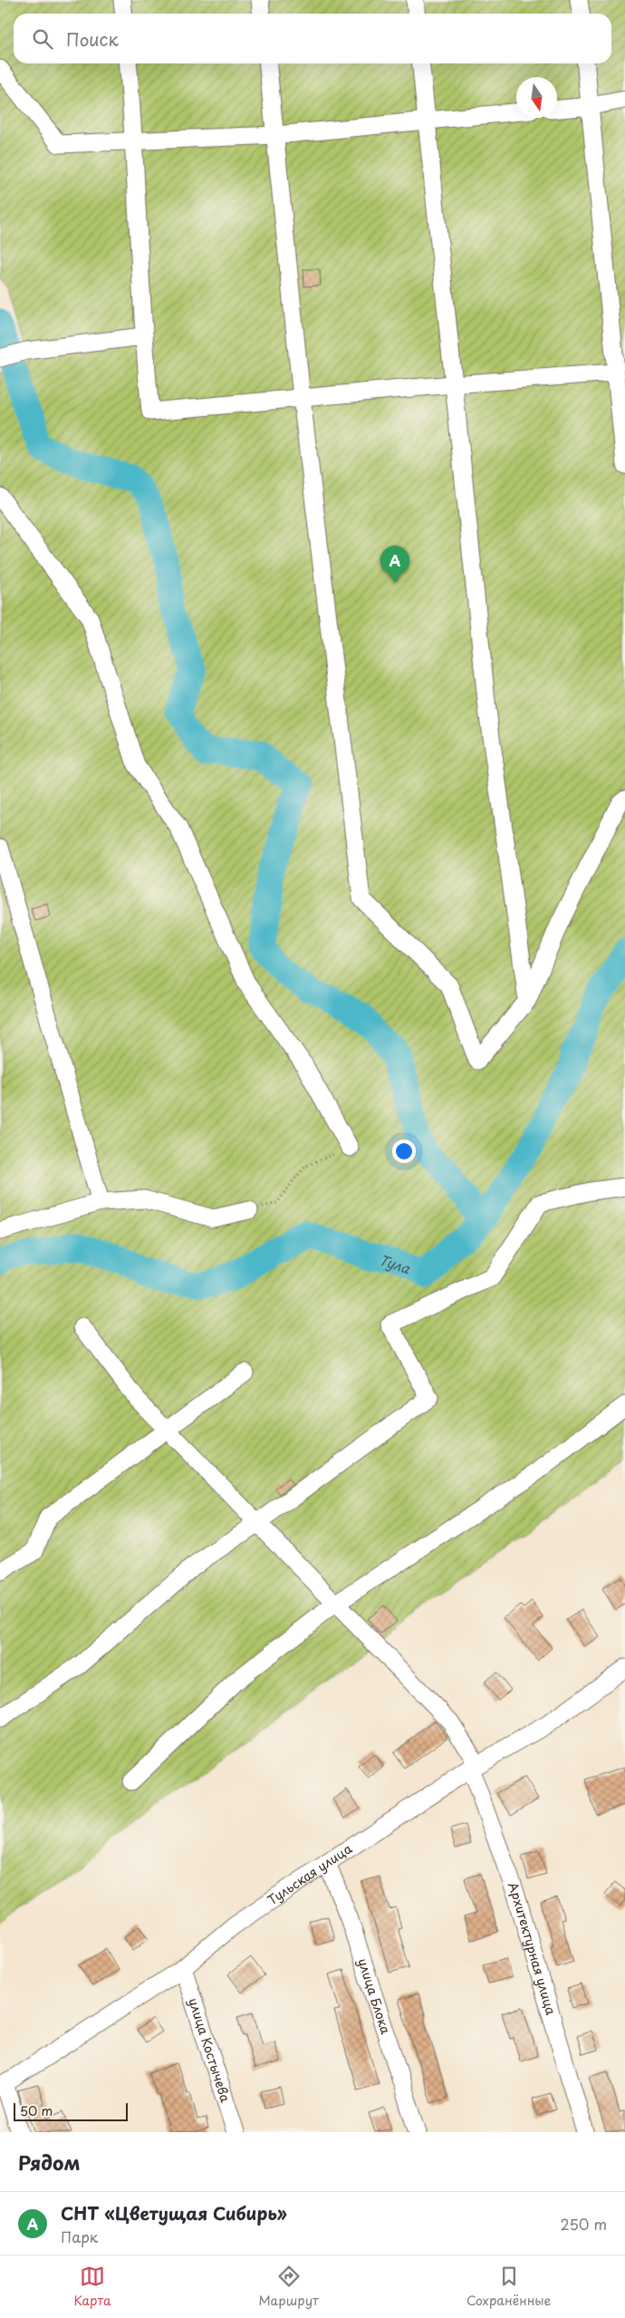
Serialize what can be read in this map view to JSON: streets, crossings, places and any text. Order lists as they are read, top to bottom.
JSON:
{
  "streets": {
    "street": [
      "Тульская улица",
      "Архитектурная улица",
      "улица Блока",
      "улица Костычева"
    ]
  },
  "crossings": [
    ["Тульская улица", "Архитектурная улица"],
    ["Тульская улица", "улица Блока"],
    ["Тульская улица", "улица Костычева"]
  ],
  "water": ["Тула"],
  "scale_bar": "50 m",
  "north": "bottom",
  "page": {
    "search": "Поиск",
    "pins": "A",
    "scale": "50 m",
    "heading": "Рядом",
    "list": [
      {
        "mark": "A",
        "name": "СНТ «Цветущая Сибирь»",
        "note": "Парк",
        "value": "250 m"
      }
    ],
    "nav": ["Карта", "Маршрут", "Сохранённые"]
  }
}
